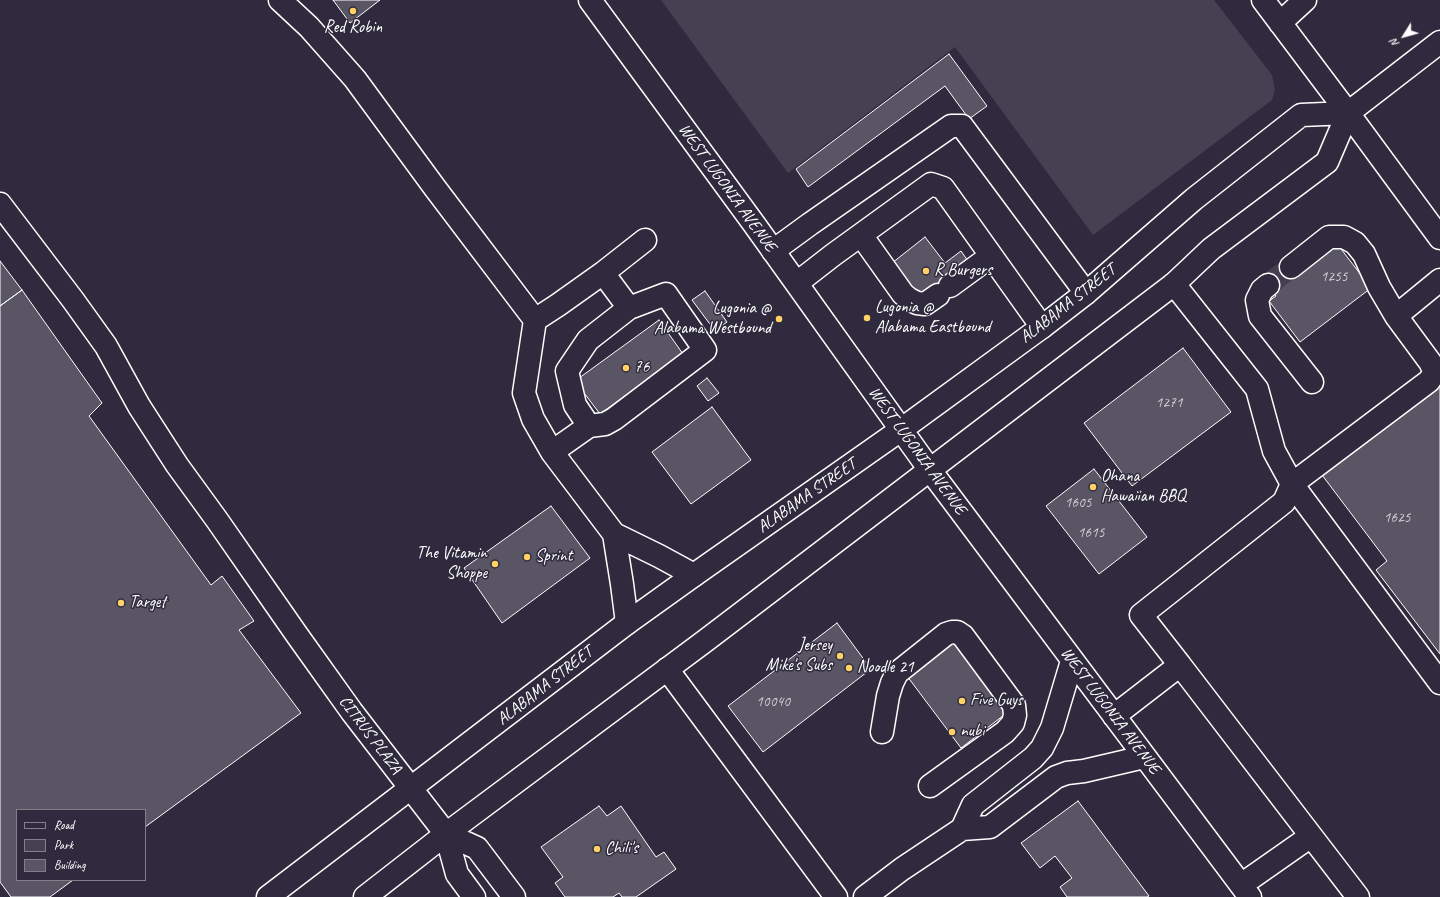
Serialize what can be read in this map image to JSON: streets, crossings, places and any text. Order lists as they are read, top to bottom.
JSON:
{
  "streets": {
    "main road": ["WEST LUGONIA AVENUE", "ALABAMA STREET", "CITRUS PLAZA"]
  },
  "crossings": [
    ["WEST LUGONIA AVENUE", "ALABAMA STREET"],
    ["ALABAMA STREET", "CITRUS PLAZA"]
  ],
  "places": [
    "Red Robin",
    "R Burgers",
    "Lugonia @ Alabama Eastbound",
    "Lugonia @ Alabama Westbound",
    "76",
    "Ohana Hawaiian BBQ",
    "Sprint",
    "The Vitamin Shoppe",
    "Target",
    "Jersey Mike's Subs",
    "Noodle 21",
    "Five Guys",
    "nubi",
    "Chili's"
  ],
  "house_numbers": [
    "1255",
    "1271",
    "1605",
    "1625",
    "1615",
    "10040"
  ],
  "legend": ["Road", "Park", "Building"],
  "north": "bottom left"
}
